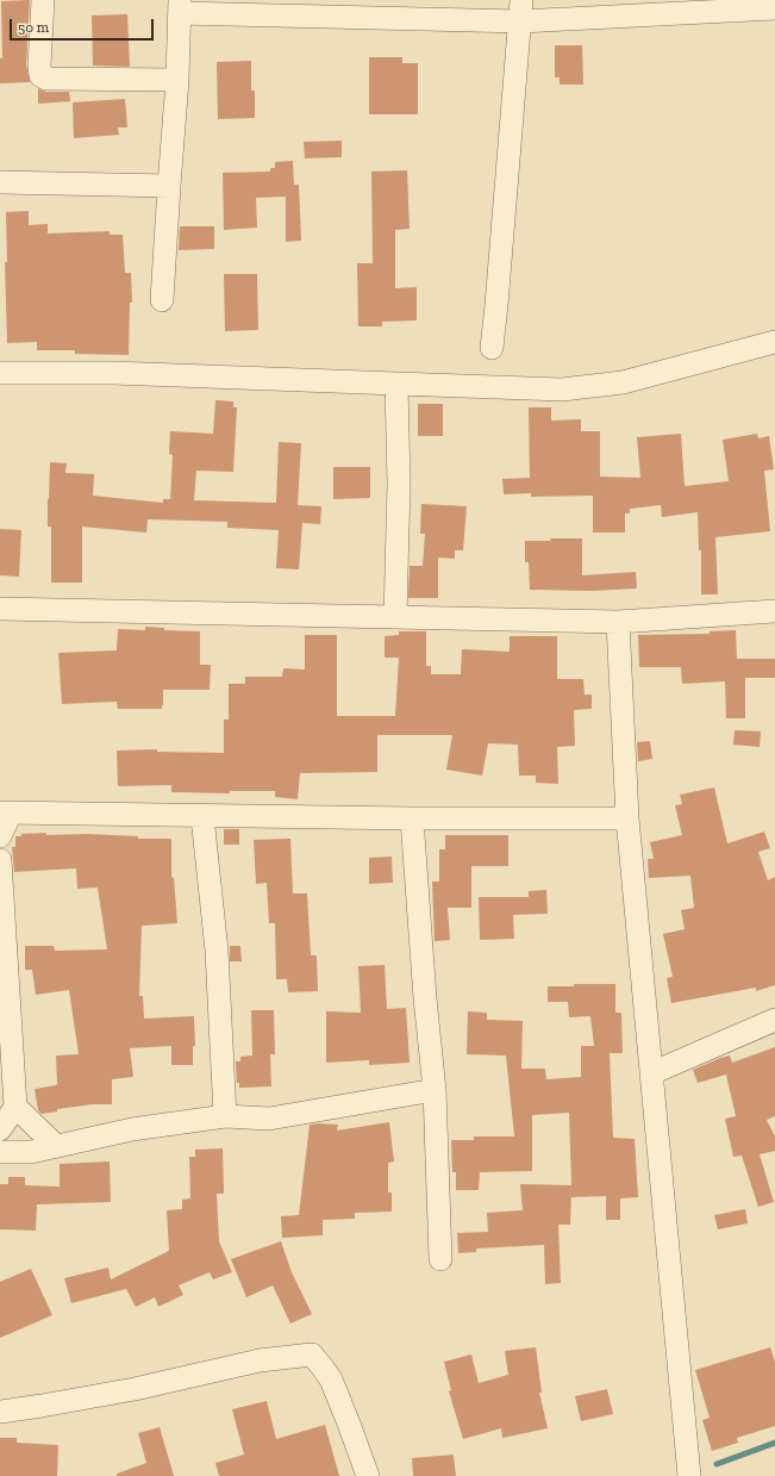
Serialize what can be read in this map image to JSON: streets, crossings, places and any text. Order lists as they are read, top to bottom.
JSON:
{
  "scale_bar": "50 m"
}
